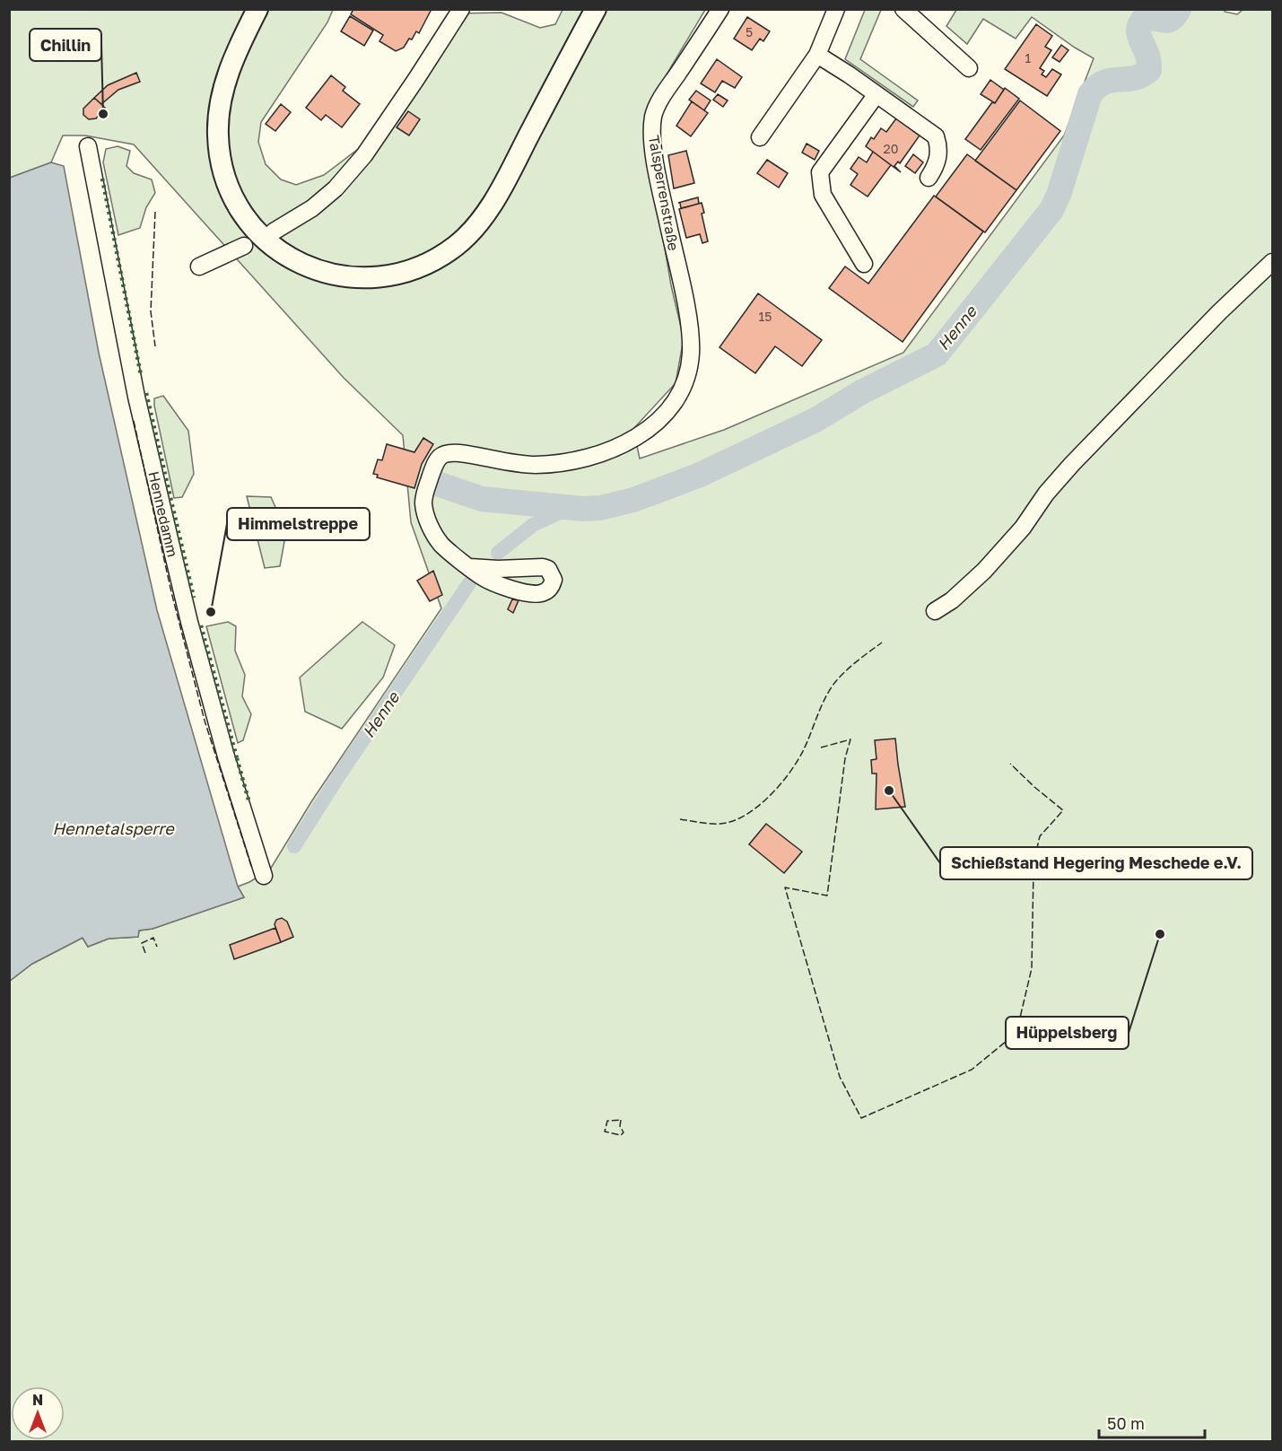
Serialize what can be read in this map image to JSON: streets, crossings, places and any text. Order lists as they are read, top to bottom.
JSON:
{
  "streets": {
    "street": ["Talsperrenstraße", "Hennedamm"]
  },
  "water": ["Henne", "Hennetalsperre"],
  "places": [
    "Chillin",
    "Himmelstreppe",
    "Schießstand Hegering Meschede e.V.",
    "Hüppelsberg"
  ],
  "house_numbers": [
    "5",
    "1",
    "20",
    "15"
  ],
  "scale_bar": "50 m",
  "north": "top"
}
